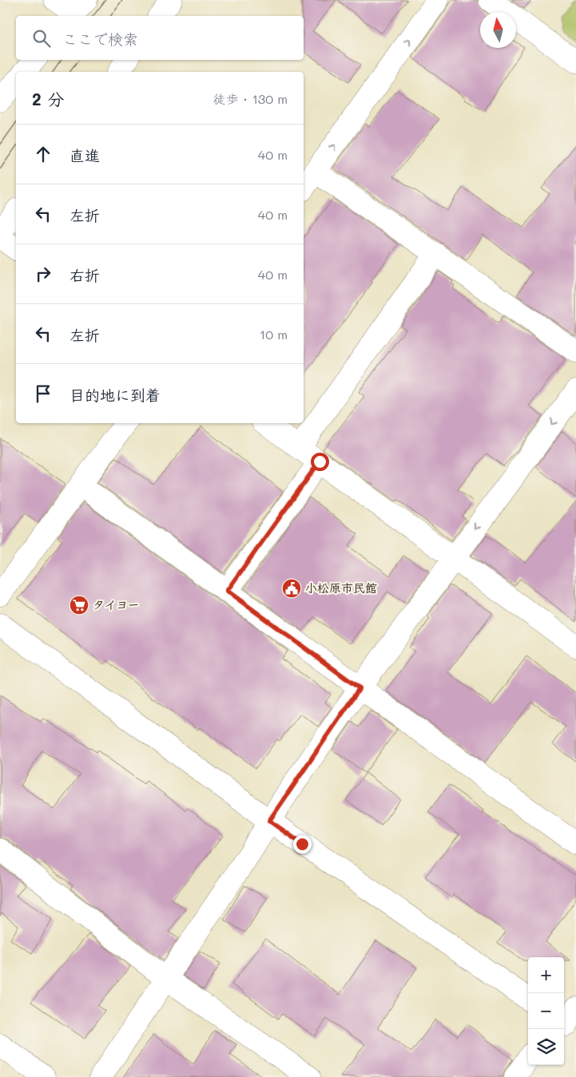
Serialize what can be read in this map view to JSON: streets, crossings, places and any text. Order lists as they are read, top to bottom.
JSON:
{
  "places": {
    "public building": ["小松原市民館"],
    "supermarket": ["タイヨー"]
  },
  "north": "top",
  "page": {
    "search": "ここで検索",
    "heading": ["2 分", "徒歩 · 130 m"],
    "list": [
      ["直進", "40 m"],
      ["左折", "40 m"],
      ["右折", "40 m"],
      ["左折", "10 m"],
      "目的地に到着"
    ],
    "map_buttons": ["+", "−"]
  }
}
